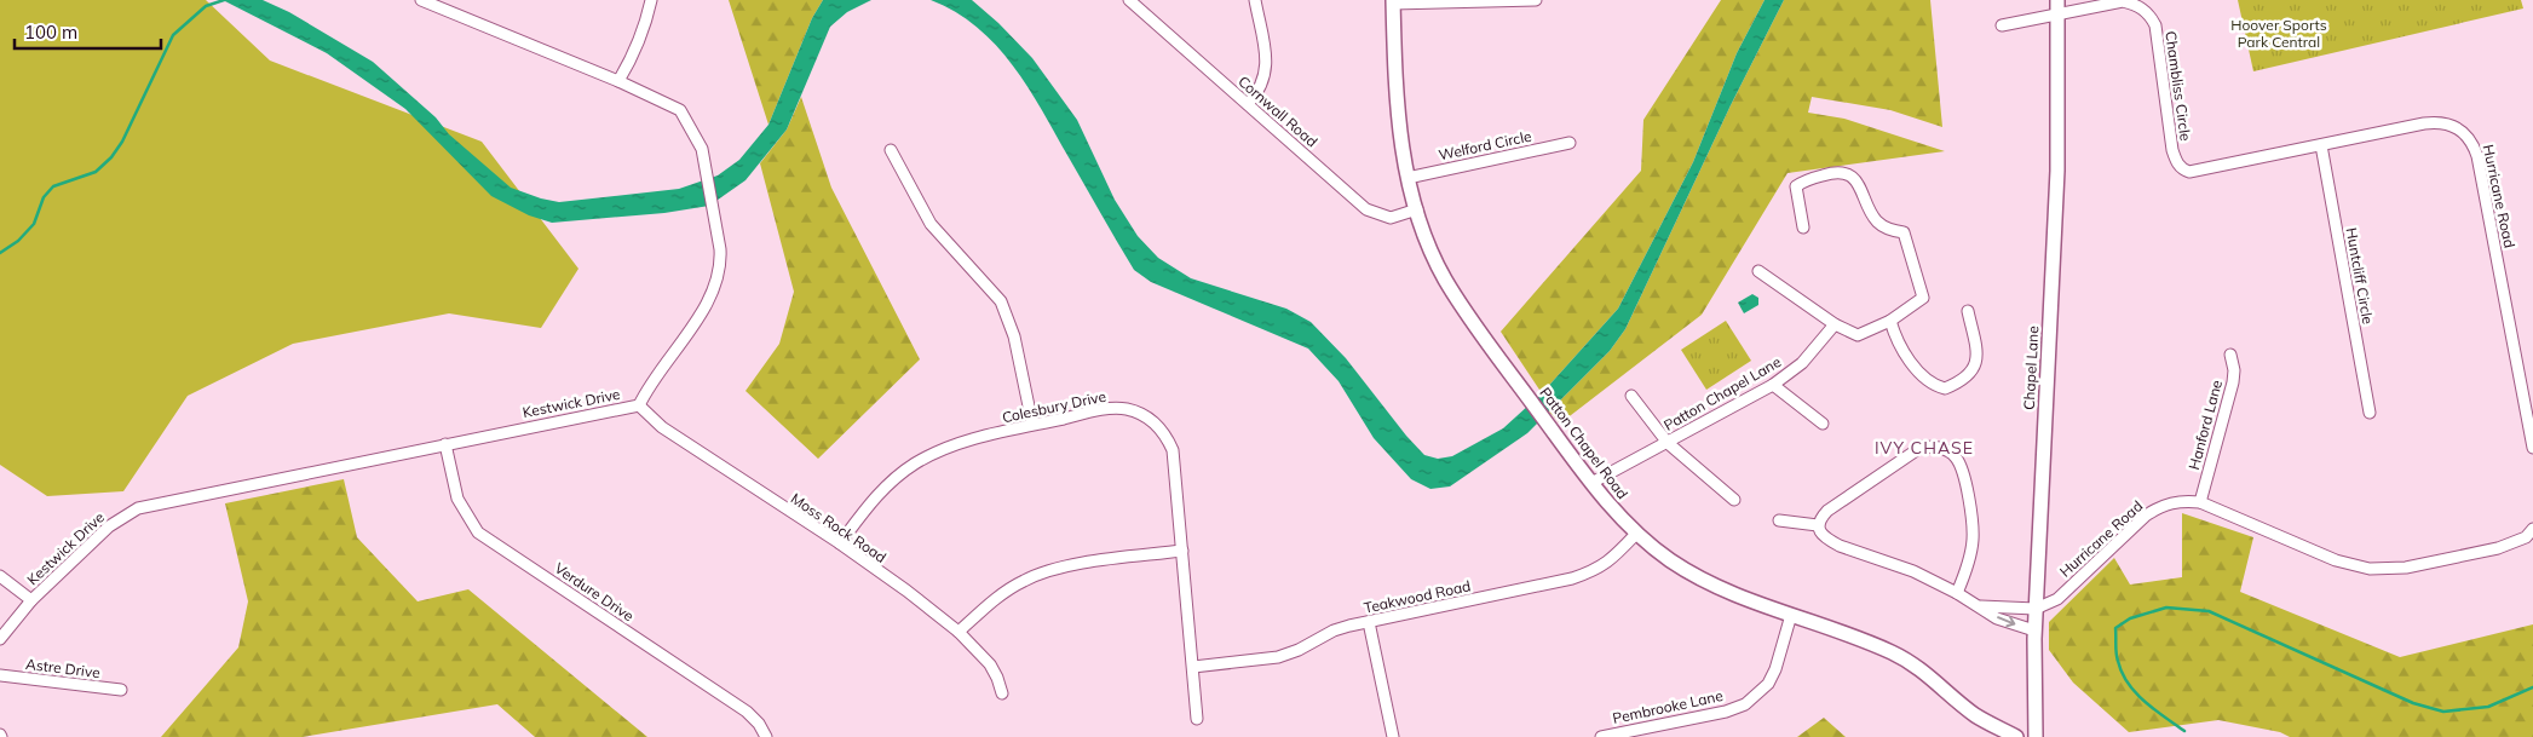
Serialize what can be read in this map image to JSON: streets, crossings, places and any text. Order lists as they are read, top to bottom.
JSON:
{
  "streets": {
    "street": [
      "Chambliss Circle",
      "Cornwall Road",
      "Welford Circle",
      "Hurricane Road",
      "Huntcliff Circle",
      "Chapel Lane",
      "Patton Chapel Lane",
      "Kestwick Drive",
      "Colesbury Drive",
      "Hanford Lane",
      "Patton Chapel Road",
      "Moss Rock Road",
      "Verdure Drive",
      "Teakwood Road",
      "Astre Drive",
      "Pembrooke Lane"
    ]
  },
  "crossings": [
    ["Chambliss Circle", "Hurricane Road"],
    ["Chambliss Circle", "Chapel Lane"],
    ["Cornwall Road", "Patton Chapel Road"],
    ["Welford Circle", "Patton Chapel Road"],
    ["Hurricane Road", "Huntcliff Circle"],
    ["Hurricane Road", "Chapel Lane"],
    ["Hurricane Road", "Hanford Lane"],
    ["Patton Chapel Lane", "Patton Chapel Road"],
    ["Kestwick Drive", "Moss Rock Road"],
    ["Kestwick Drive", "Verdure Drive"],
    ["Colesbury Drive", "Moss Rock Road"],
    ["Colesbury Drive", "Teakwood Road"],
    ["Patton Chapel Road", "Teakwood Road"],
    ["Patton Chapel Road", "Pembrooke Lane"]
  ],
  "districts": ["IVY CHASE"],
  "parks": ["Hoover Sports Park Central"],
  "scale_bar": "100 m"
}
